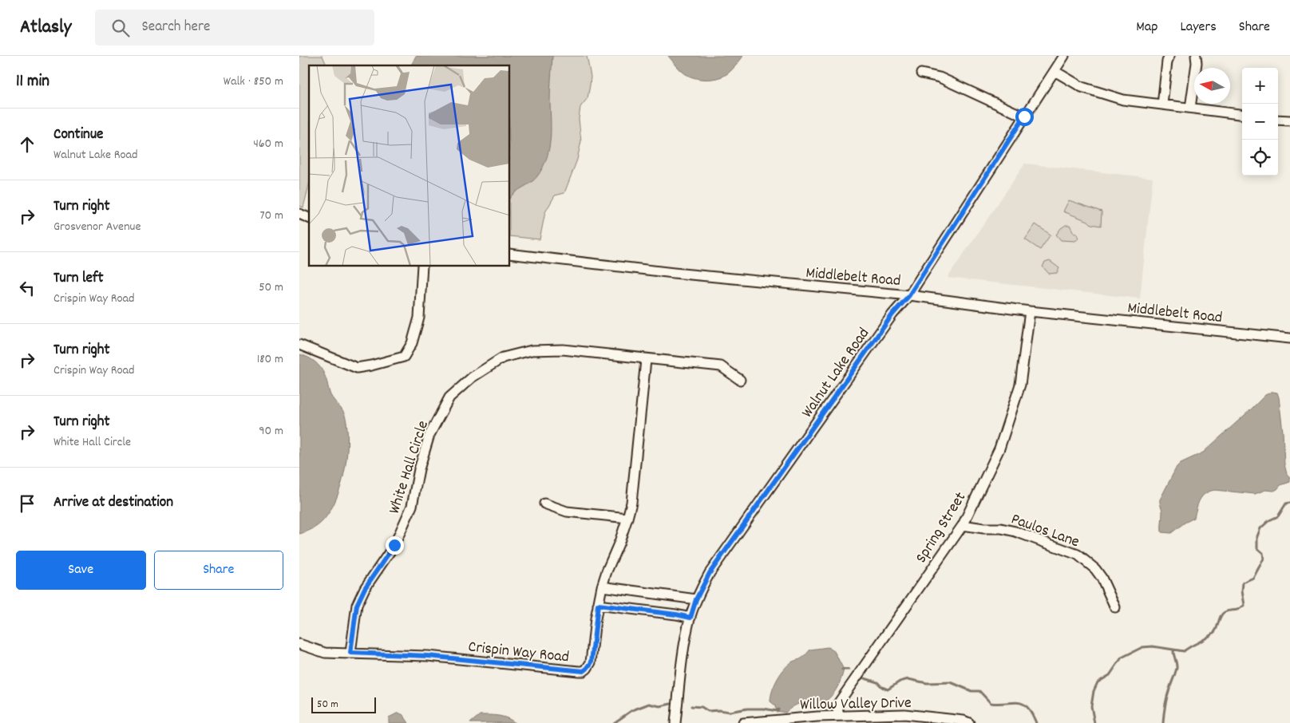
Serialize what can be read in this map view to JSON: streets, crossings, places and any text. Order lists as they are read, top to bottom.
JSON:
{
  "streets": {
    "street": [
      "Middlebelt Road",
      "Walnut Lake Road",
      "White Hall Circle",
      "Spring Street",
      "Paulos Lane",
      "Crispin Way Road",
      "Willow Valley Drive"
    ]
  },
  "crossings": [
    ["Middlebelt Road", "Walnut Lake Road"],
    ["Middlebelt Road", "Spring Street"],
    ["White Hall Circle", "Crispin Way Road"],
    ["Spring Street", "Paulos Lane"],
    ["Spring Street", "Willow Valley Drive"]
  ],
  "scale_bar": "50 m",
  "north": "left",
  "page": {
    "header": "Atlasly",
    "search": "Search here",
    "nav": ["Map", "Layers", "Share"],
    "heading": ["11 min", "Walk · 850 m"],
    "map_buttons": ["+", "−"],
    "list": [
      ["Continue", "Walnut Lake Road", "460 m"],
      ["Turn right", "Grosvenor Avenue", "70 m"],
      ["Turn left", "Crispin Way Road", "50 m"],
      ["Turn right", "Crispin Way Road", "180 m"],
      ["Turn right", "White Hall Circle", "90 m"],
      "Arrive at destination"
    ],
    "buttons": ["Save", "Share"],
    "scale": "50 m"
  }
}
